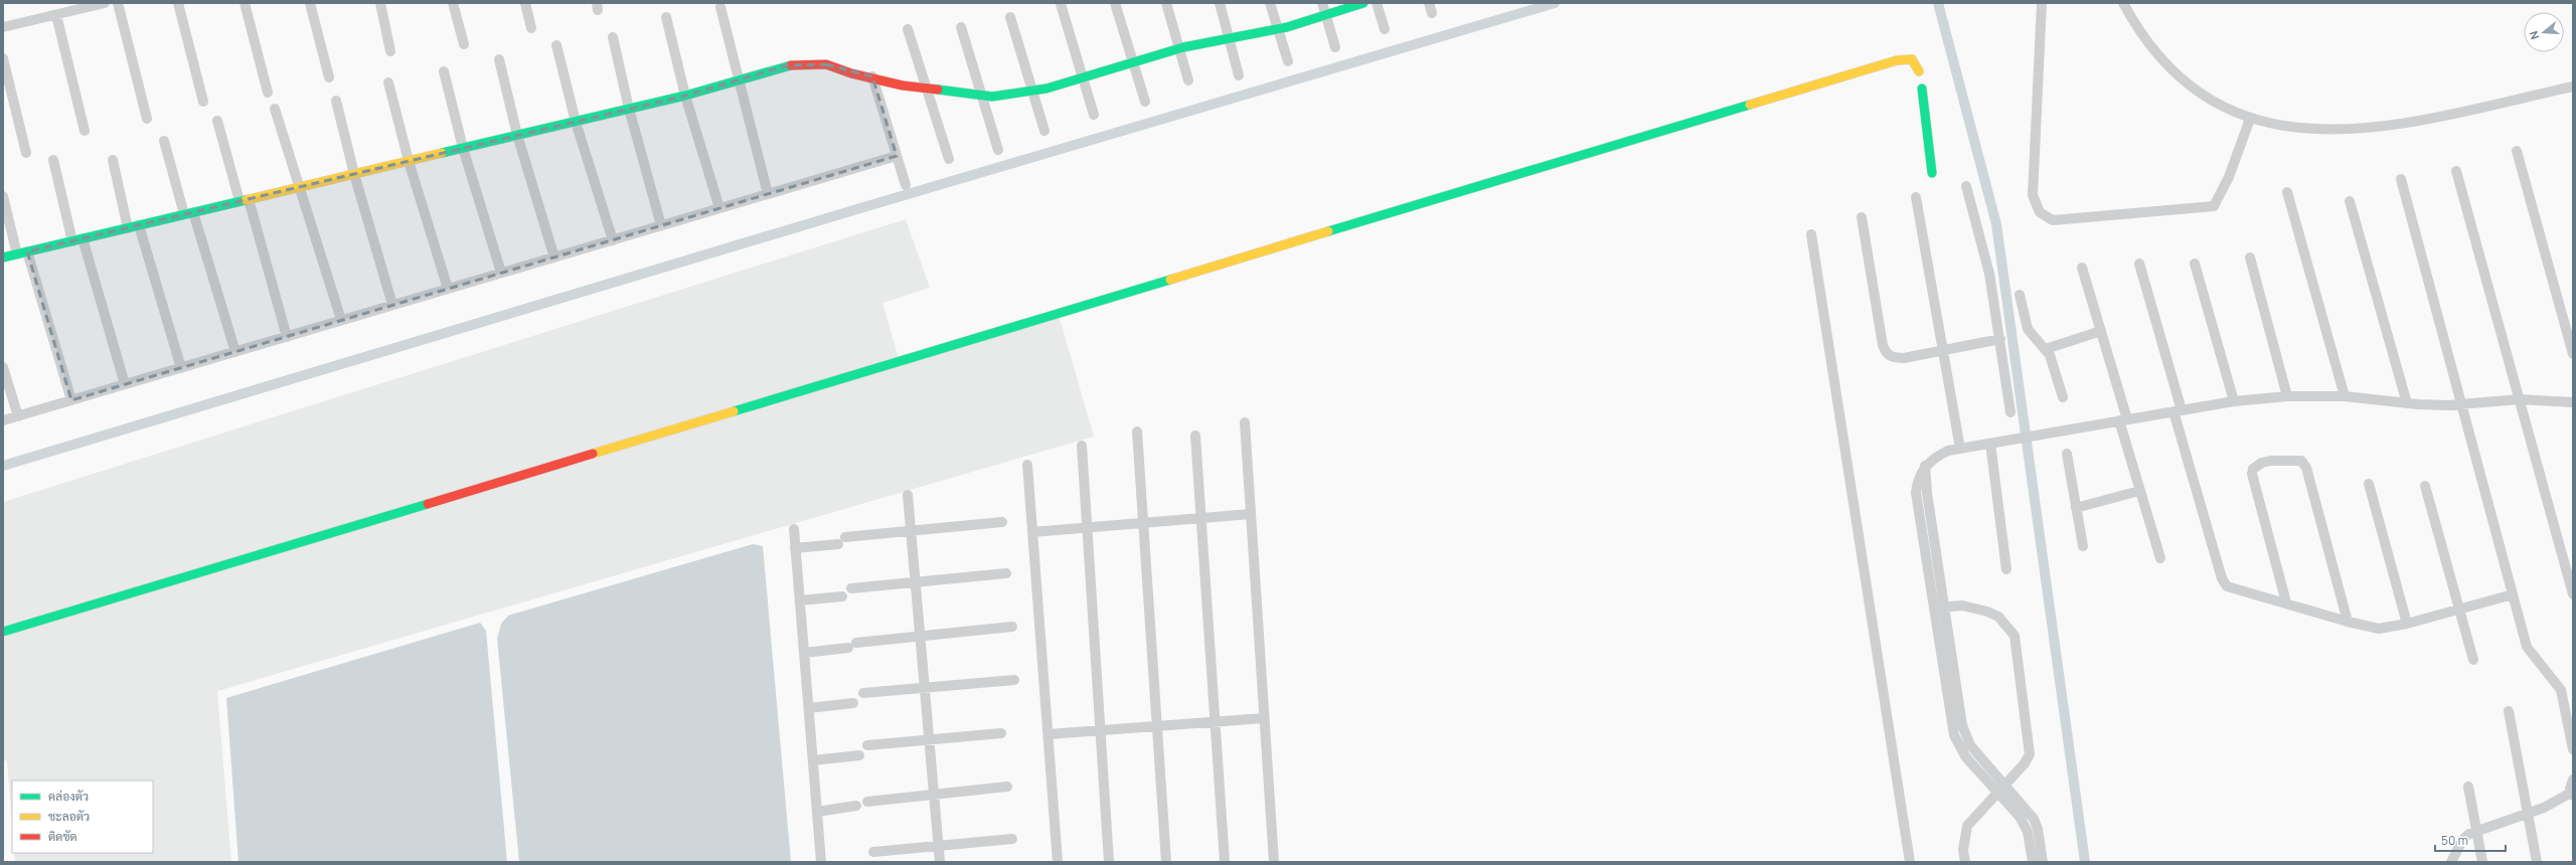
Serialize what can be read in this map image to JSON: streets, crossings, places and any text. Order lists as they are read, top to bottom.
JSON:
{
  "legend": ["คล่องตัว", "ชะลอตัว", "ติดขัด"],
  "scale_bar": "50 m",
  "north": "left"
}
